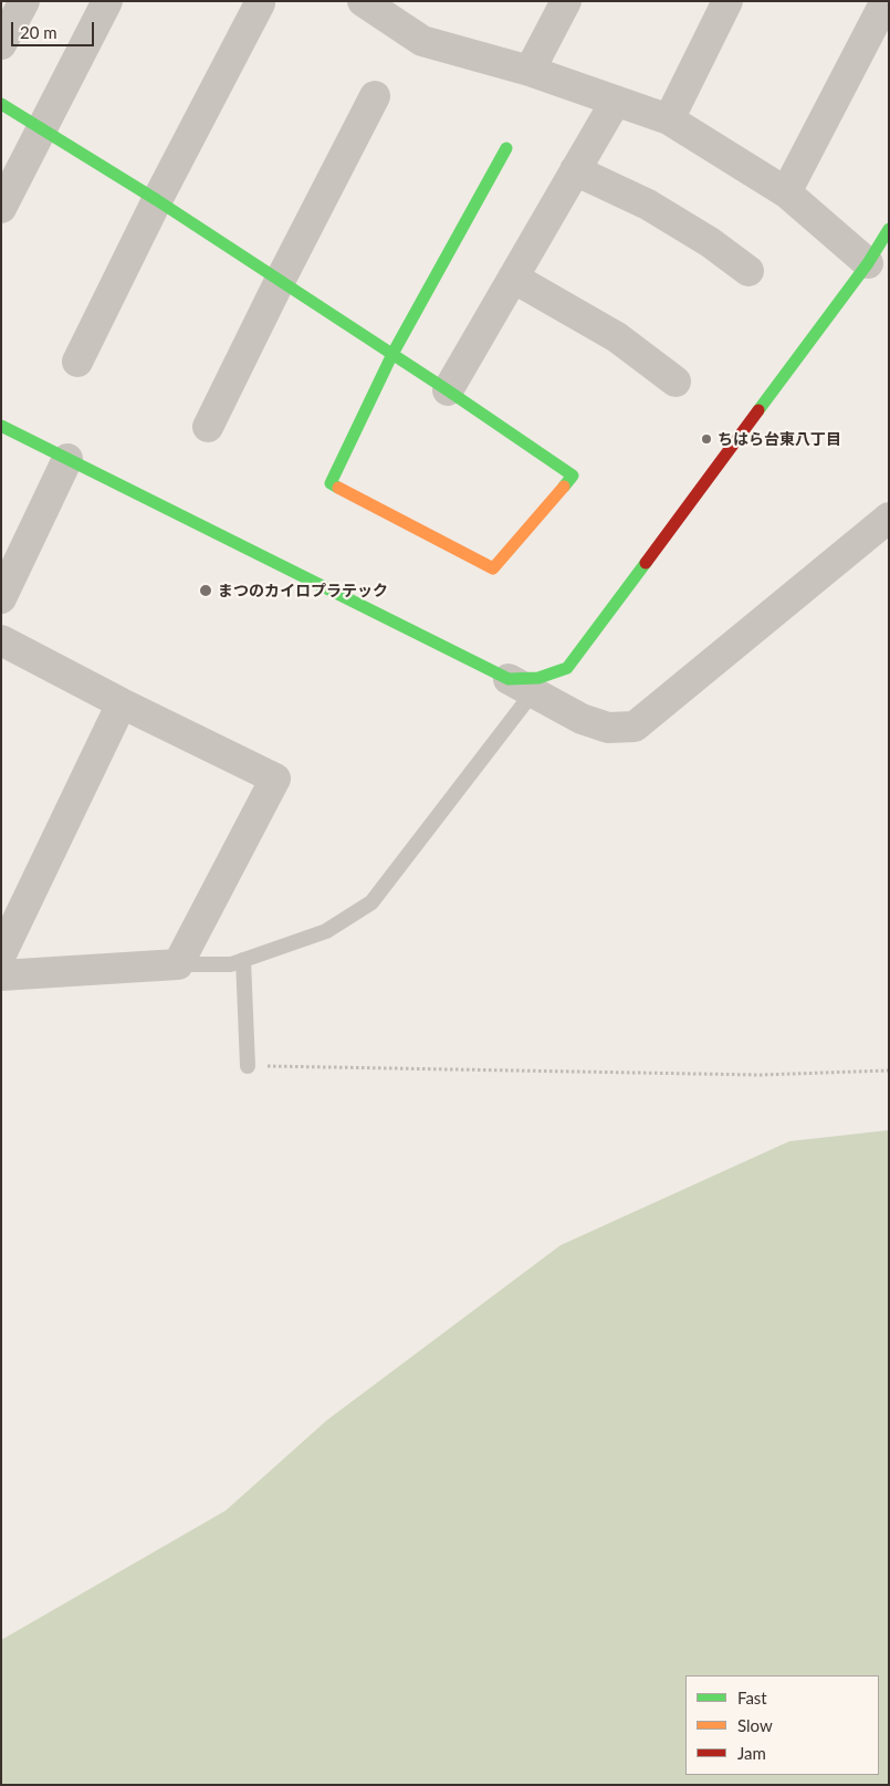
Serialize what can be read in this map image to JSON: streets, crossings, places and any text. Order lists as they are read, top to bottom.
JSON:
{
  "places": ["ちはら台東八丁目", "まつのカイロプラテック"],
  "legend": ["Fast", "Slow", "Jam"],
  "scale_bar": "20 m"
}
